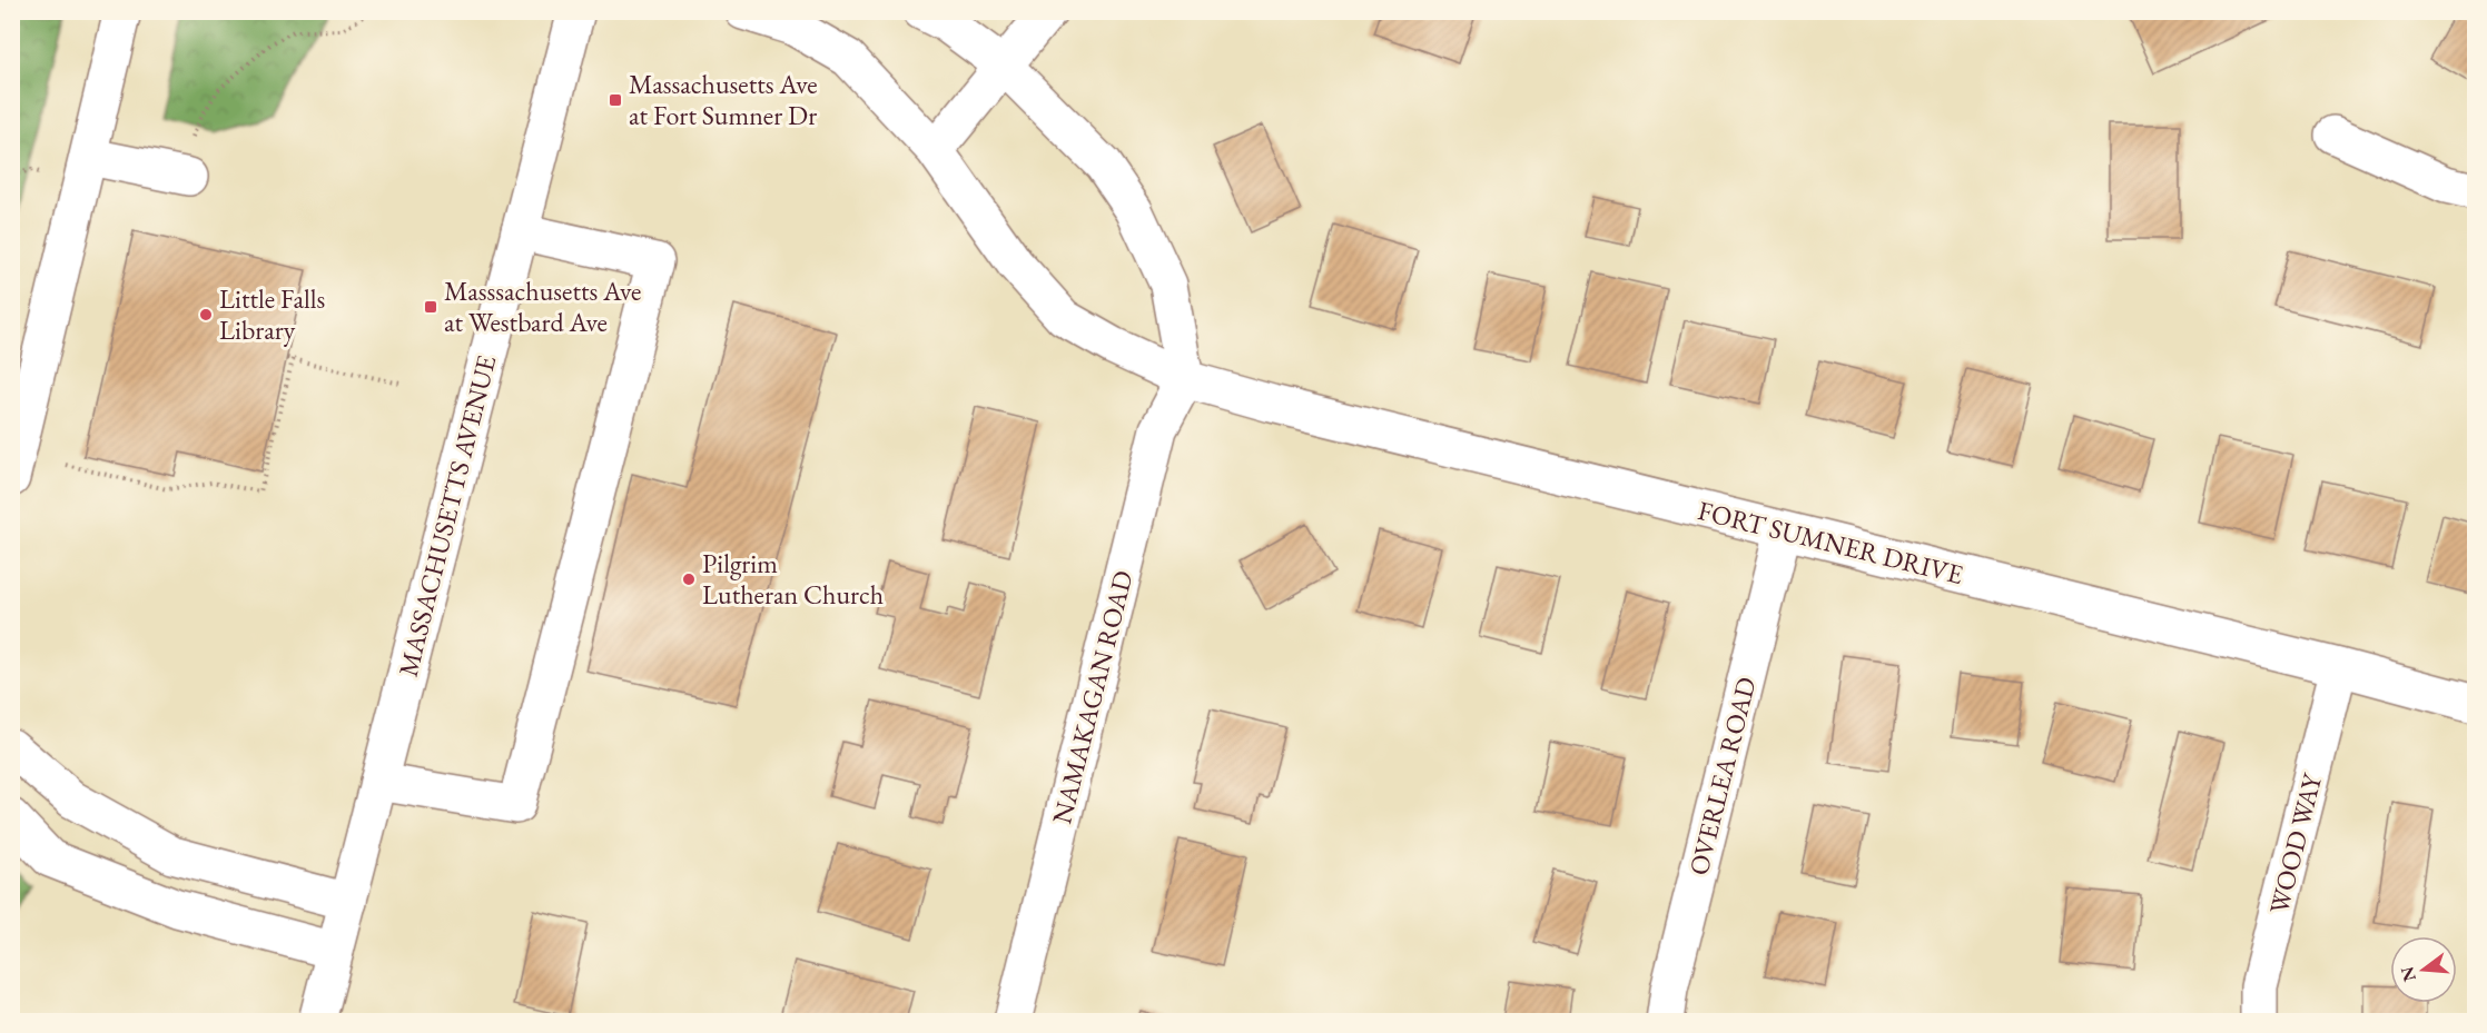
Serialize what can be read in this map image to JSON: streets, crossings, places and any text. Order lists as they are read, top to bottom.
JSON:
{
  "streets": {
    "street": [
      "MASSACHUSETTS AVENUE",
      "FORT SUMNER DRIVE",
      "NAMAKAGAN ROAD",
      "OVERLEA ROAD",
      "WOOD WAY"
    ]
  },
  "crossings": [
    ["FORT SUMNER DRIVE", "NAMAKAGAN ROAD"],
    ["FORT SUMNER DRIVE", "OVERLEA ROAD"],
    ["FORT SUMNER DRIVE", "WOOD WAY"]
  ],
  "places": {
    "transit": ["Massachusetts Ave at Fort Sumner Dr", "Masssachusetts Ave at Westbard Ave"],
    "other": ["Little Falls Library", "Pilgrim Lutheran Church"]
  },
  "north": "left"
}
